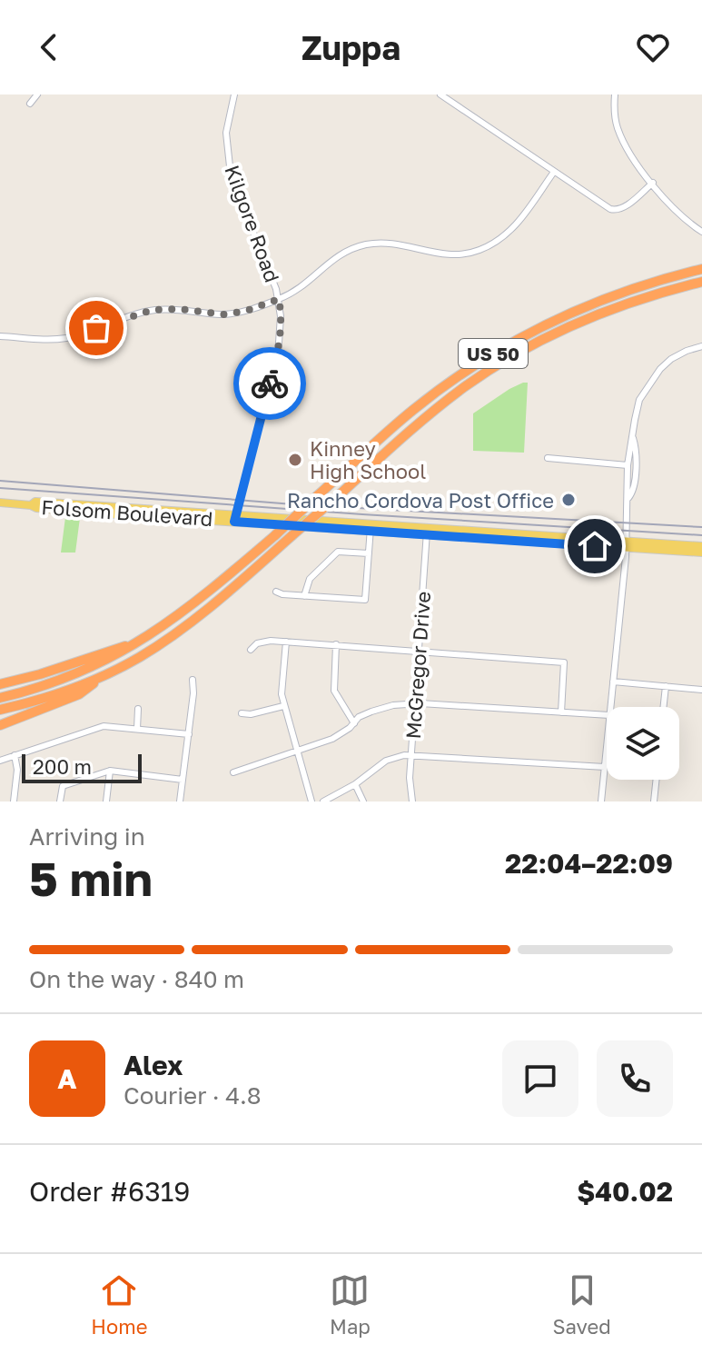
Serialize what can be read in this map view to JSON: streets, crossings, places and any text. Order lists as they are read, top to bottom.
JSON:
{
  "streets": {
    "highway": ["US 50"],
    "main road": ["Folsom Boulevard"],
    "street": ["Kilgore Road", "McGregor Drive"]
  },
  "crossings": [
    ["Kilgore Road", "Folsom Boulevard"],
    ["Folsom Boulevard", "McGregor Drive"]
  ],
  "places": ["Kinney High School", "Rancho Cordova Post Office"],
  "scale_bar": "200 m",
  "page": {
    "header": "Zuppa",
    "scale": "200 m",
    "heading": ["5 min", "Arriving in", "22:04–22:09"],
    "panel": [
      "Alex",
      "Courier · 4.8",
      "Order #6319",
      "$40.02"
    ],
    "bar": "On the way · 840 m",
    "round": "A",
    "tabs": ["Home", "Map", "Saved"]
  }
}
